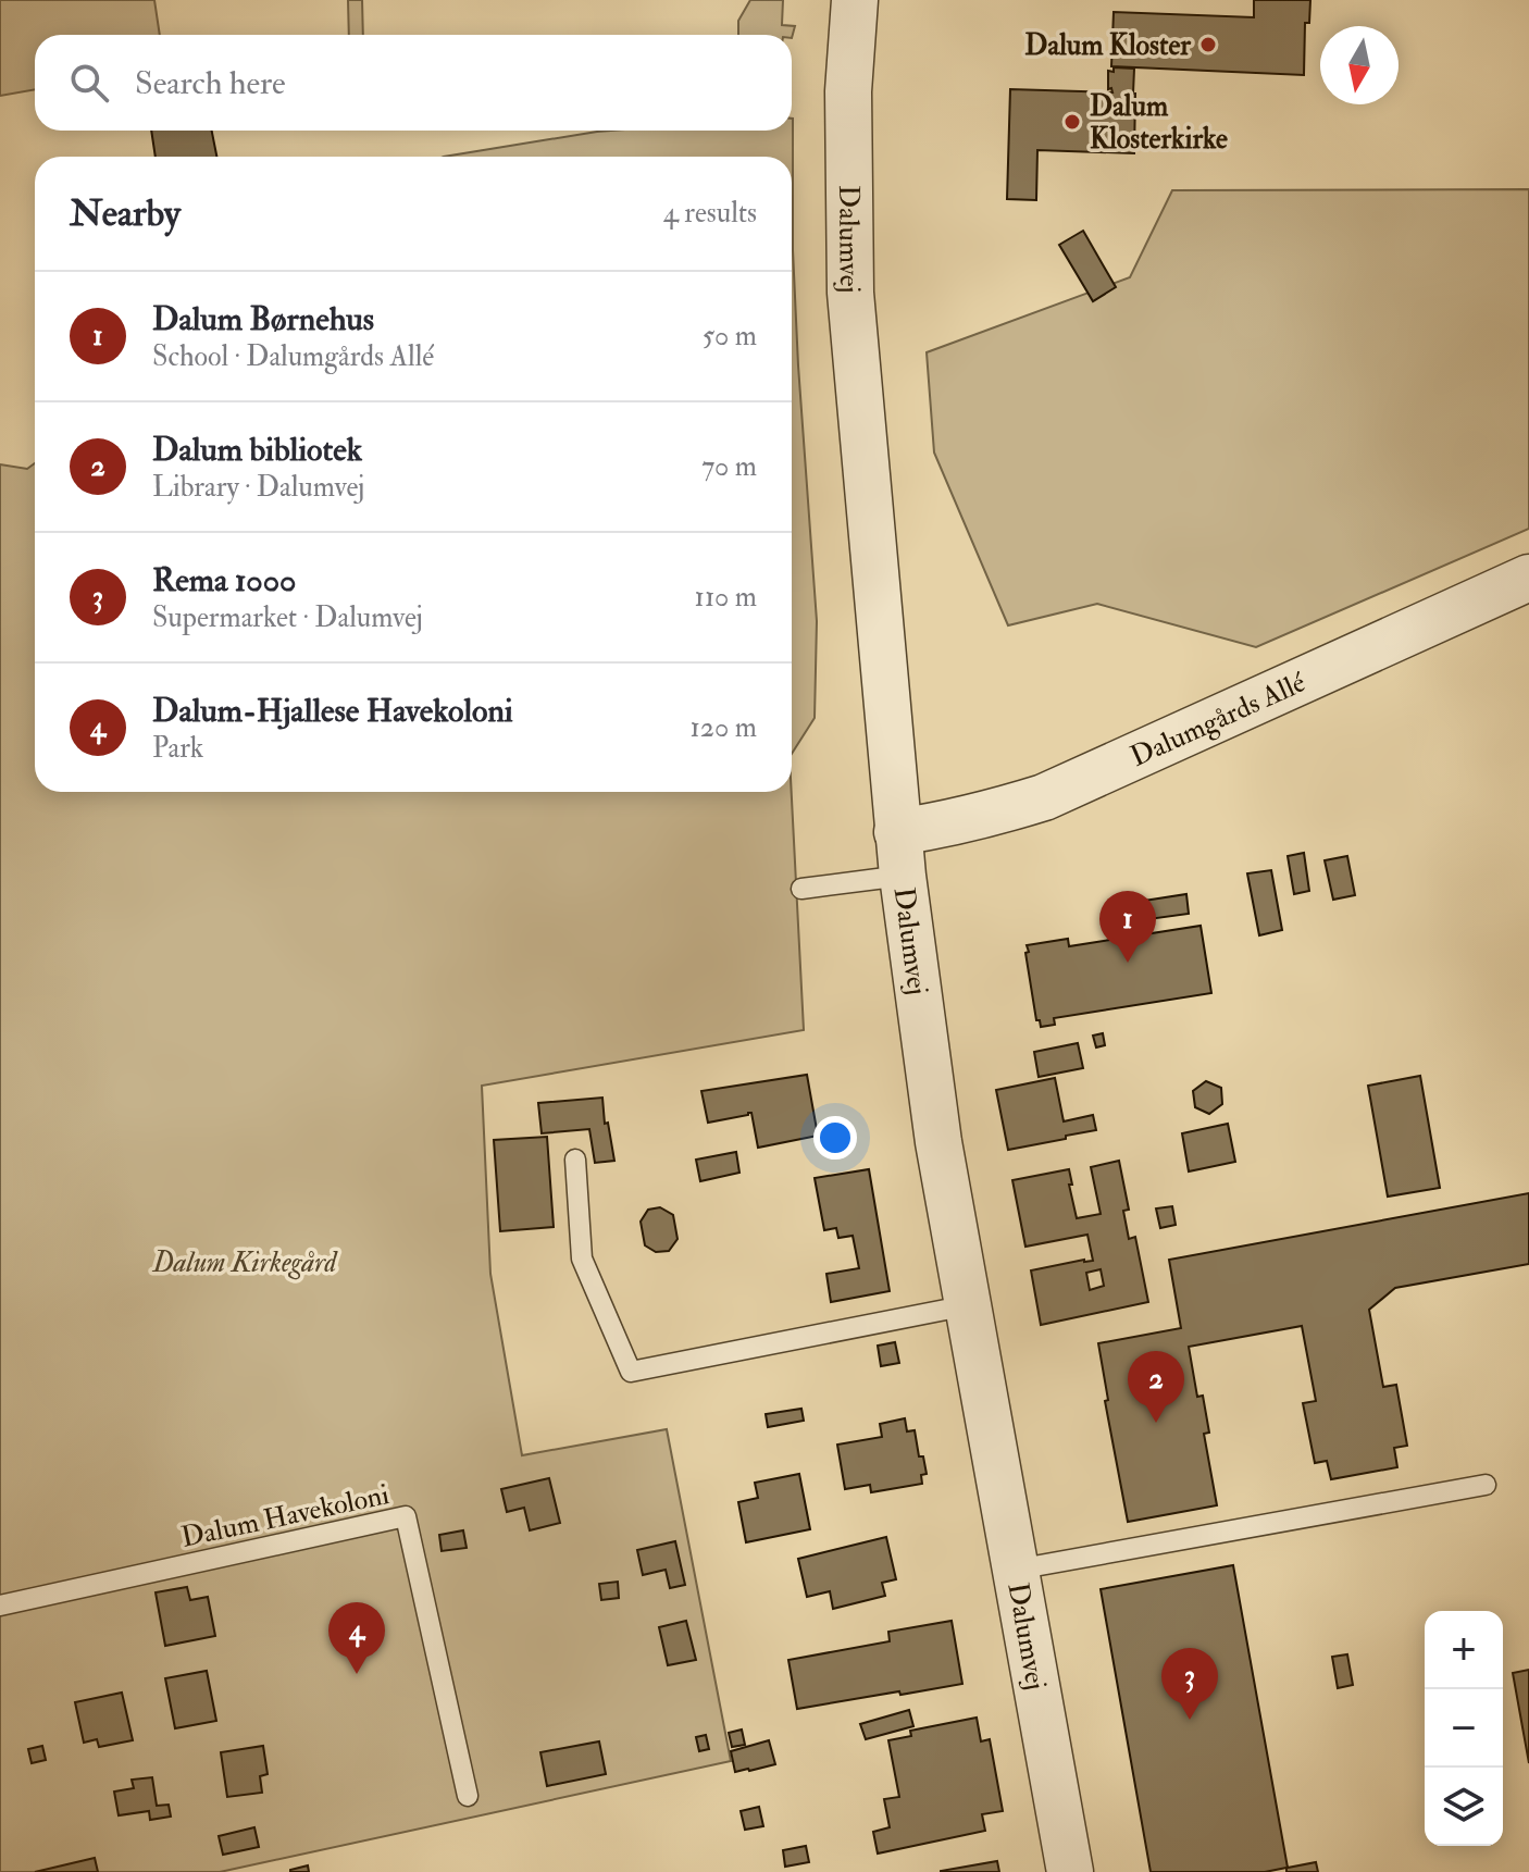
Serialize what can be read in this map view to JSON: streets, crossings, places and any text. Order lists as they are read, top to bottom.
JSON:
{
  "streets": {
    "street": ["Dalumvej", "Dalumgårds Allé"],
    "lane": ["Dalum Havekoloni"]
  },
  "crossings": [
    ["Dalumvej", "Dalumgårds Allé"]
  ],
  "parks": ["Dalum Kirkegård"],
  "places": ["Dalum Kloster", "Dalum Klosterkirke"],
  "north": "bottom",
  "page": {
    "search": "Search here",
    "heading": ["Nearby", "4 results"],
    "list": [
      {
        "mark": "1",
        "name": "Dalum Børnehus",
        "note": "School · Dalumgårds Allé",
        "value": "50 m"
      },
      {
        "mark": "2",
        "name": "Dalum bibliotek",
        "note": "Library · Dalumvej",
        "value": "70 m"
      },
      {
        "mark": "3",
        "name": "Rema 1000",
        "note": "Supermarket · Dalumvej",
        "value": "110 m"
      },
      {
        "mark": "4",
        "name": "Dalum-Hjallese Havekoloni",
        "note": "Park",
        "value": "120 m"
      }
    ],
    "pins": [
      "1",
      "2",
      "4",
      "3"
    ],
    "map_buttons": ["+", "−"]
  }
}
